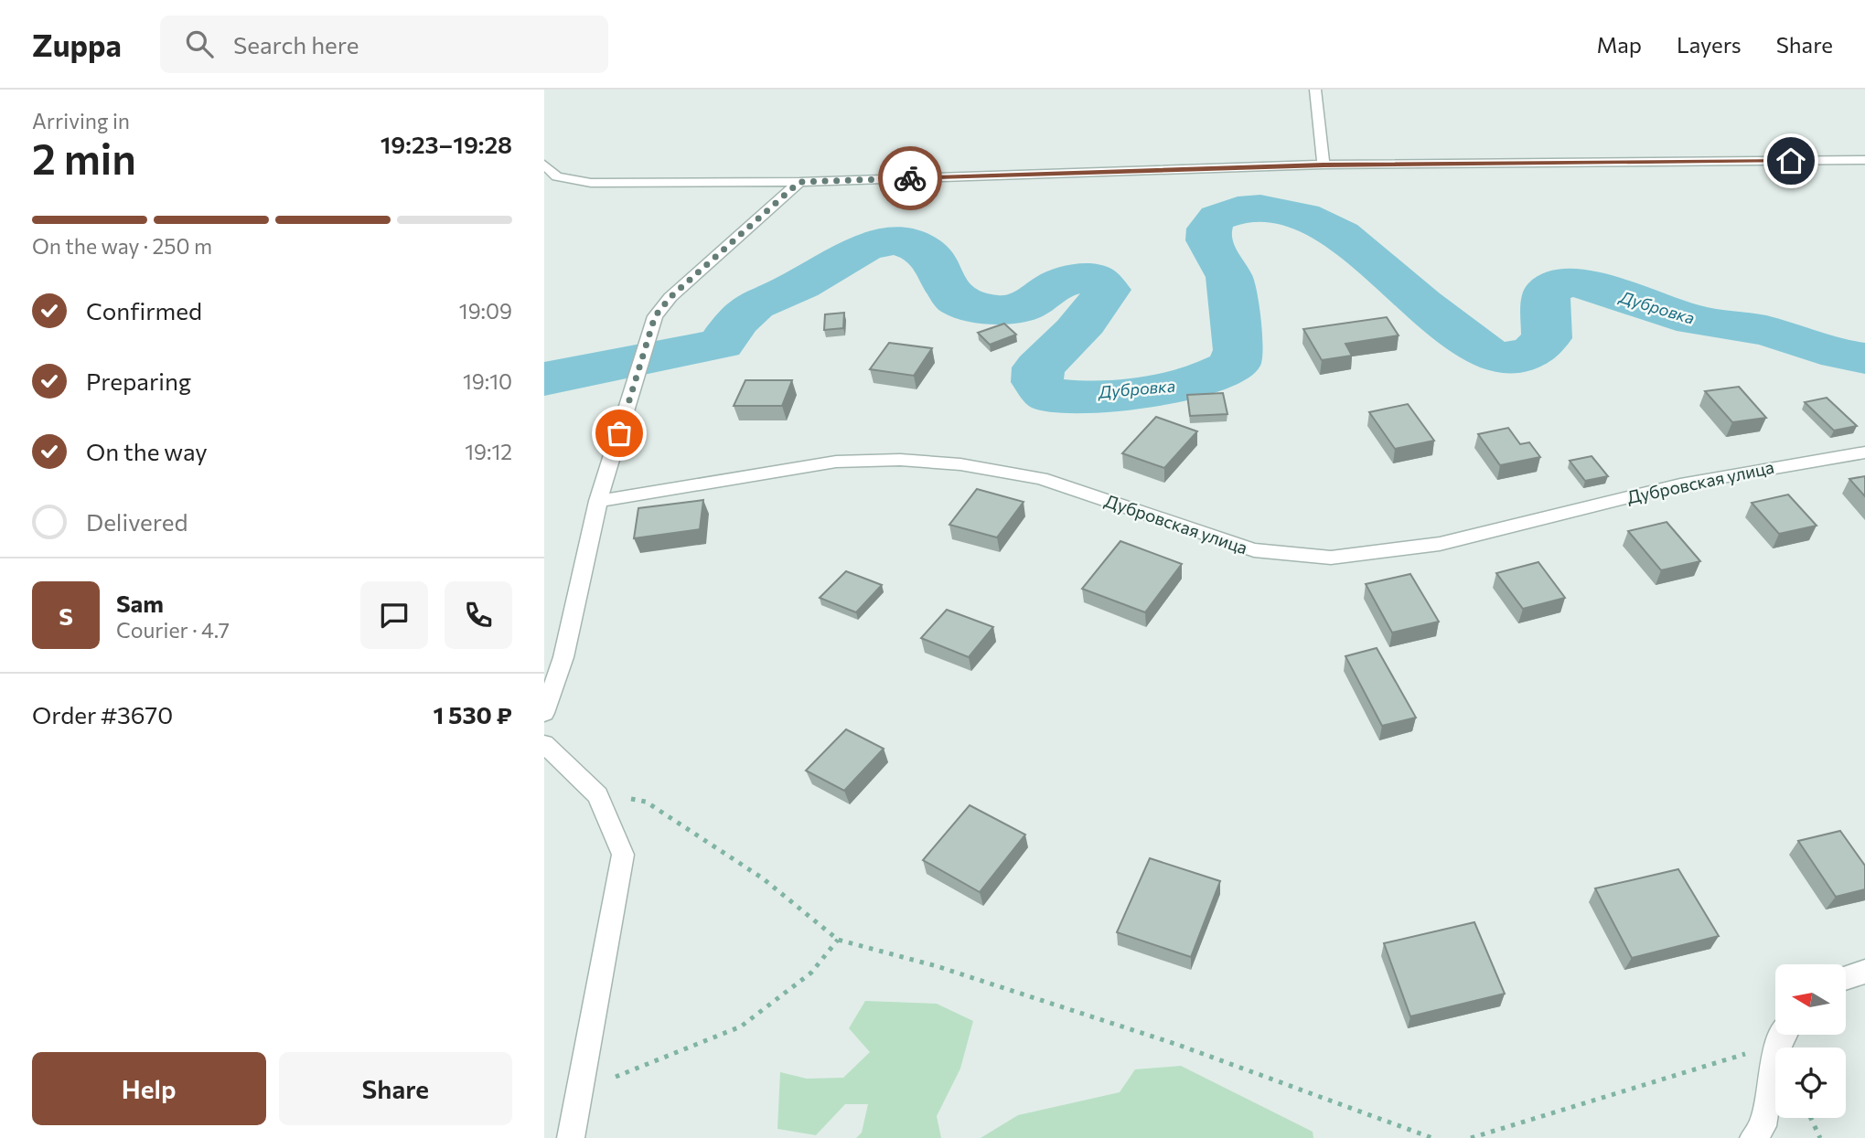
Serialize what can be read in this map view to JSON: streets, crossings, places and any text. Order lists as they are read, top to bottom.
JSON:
{
  "streets": {
    "street": ["Дубровская улица"]
  },
  "water": ["Дубровка"],
  "north": "left",
  "page": {
    "header": "Zuppa",
    "search": "Search here",
    "nav": ["Map", "Layers", "Share"],
    "heading": ["2 min", "Arriving in", "19:23–19:28"],
    "panel": [
      "Sam",
      "Courier · 4.7",
      "Order #3670",
      "1 530 ₽"
    ],
    "bar": "On the way · 250 m",
    "list": [
      ["Confirmed", "19:09"],
      ["Preparing", "19:10"],
      ["On the way", "19:12"],
      "Delivered"
    ],
    "round": "S",
    "buttons": ["Help", "Share"]
  }
}
